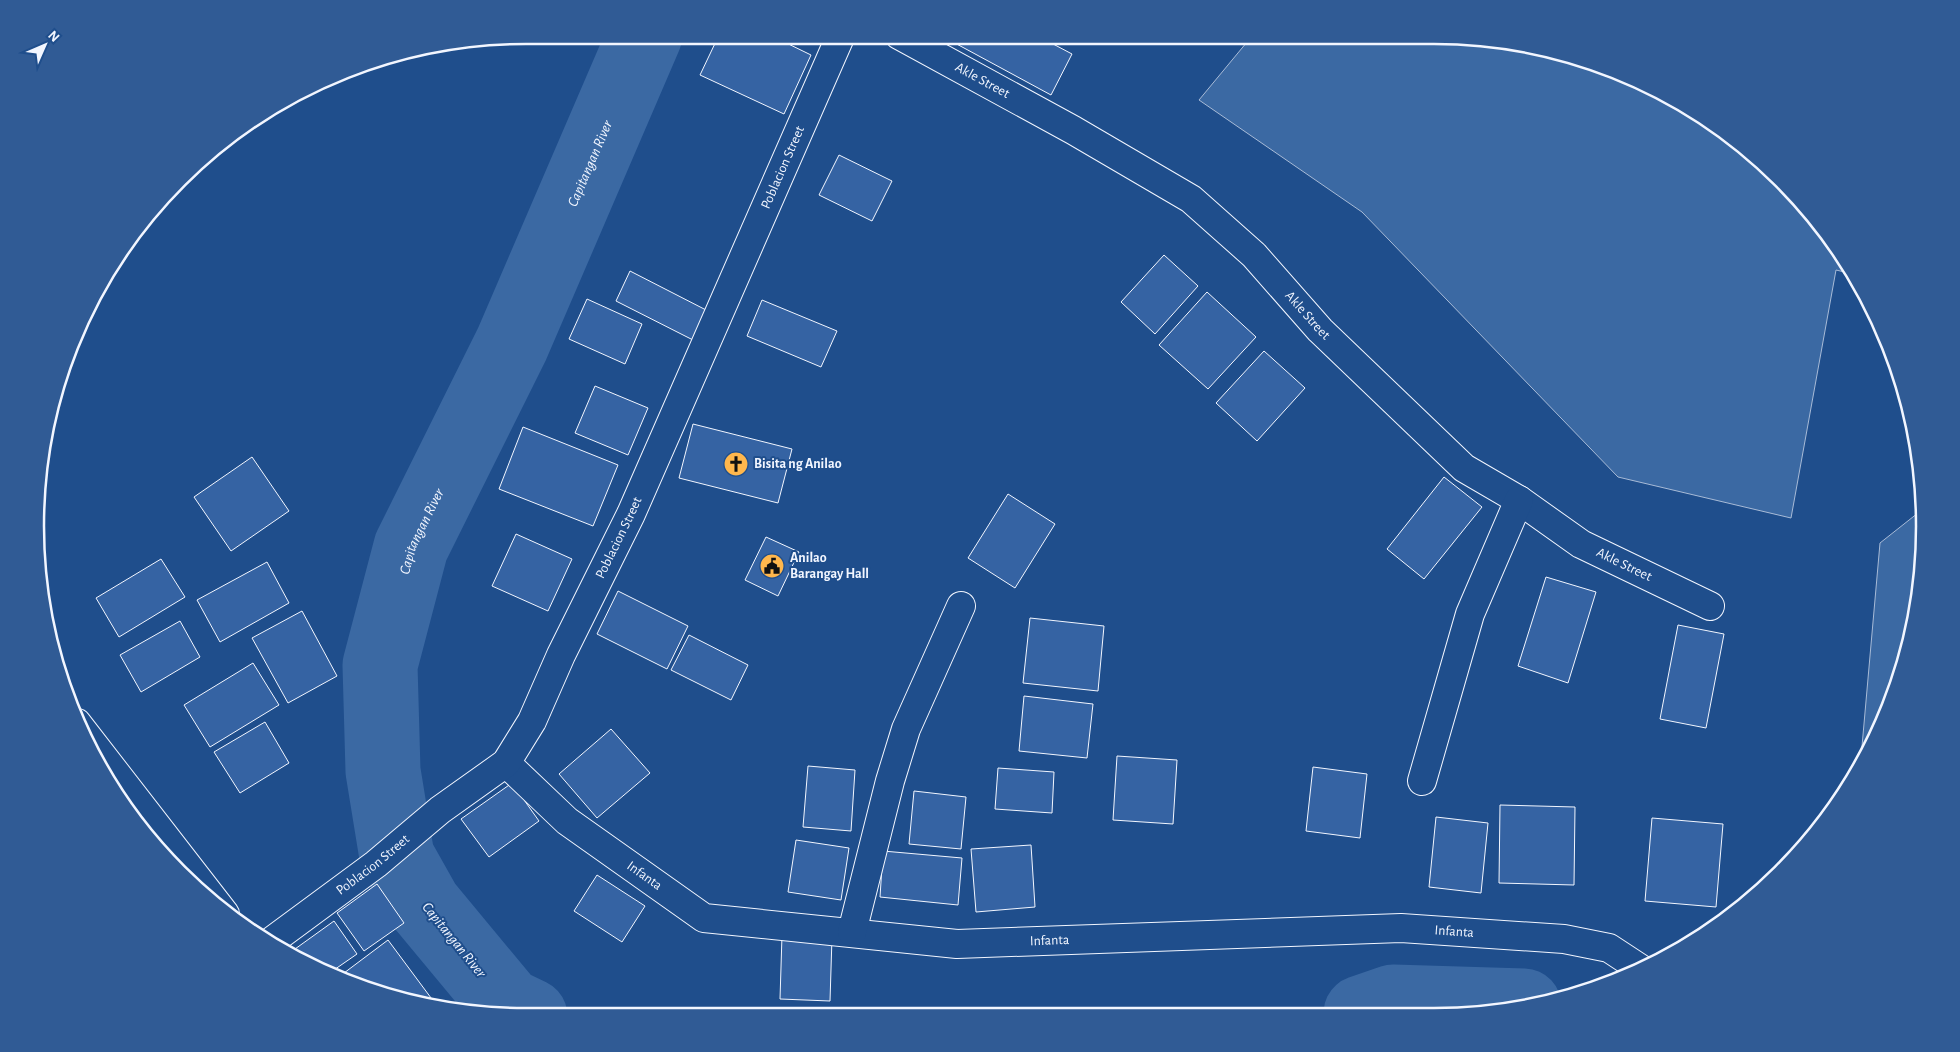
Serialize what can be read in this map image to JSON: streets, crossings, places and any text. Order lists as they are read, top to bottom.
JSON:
{
  "streets": {
    "street": ["Akle Street", "Poblacion Street", "Infanta"]
  },
  "crossings": [
    ["Poblacion Street", "Infanta"]
  ],
  "water": ["Capitangan River"],
  "places": {
    "church": ["Bisita ng Anilao"],
    "public building": ["Anilao Barangay Hall"]
  },
  "north": "top right"
}
